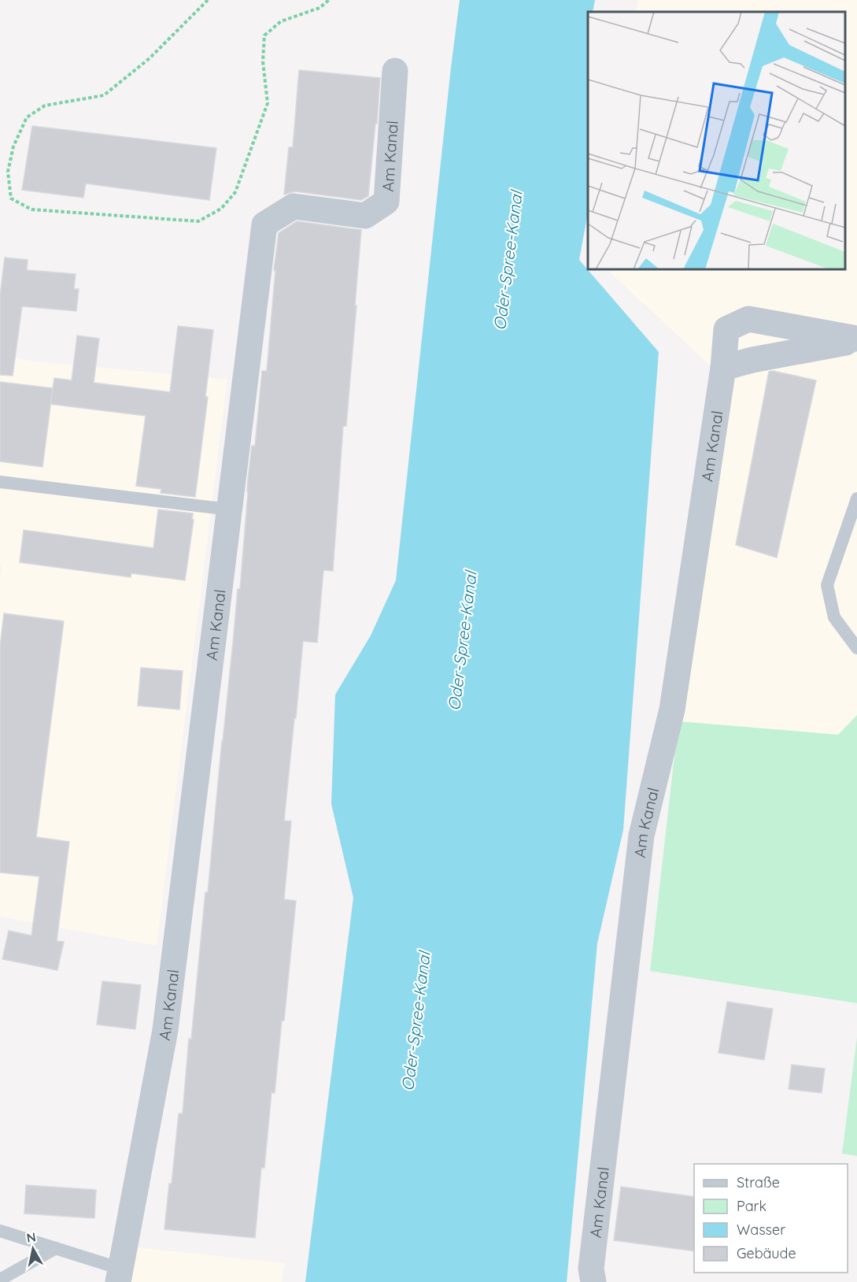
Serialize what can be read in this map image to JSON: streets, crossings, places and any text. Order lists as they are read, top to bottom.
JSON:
{
  "streets": {
    "street": ["Am Kanal"]
  },
  "water": ["Oder-Spree-Kanal"],
  "legend": [
    "Straße",
    "Park",
    "Wasser",
    "Gebäude"
  ],
  "north": "top"
}
